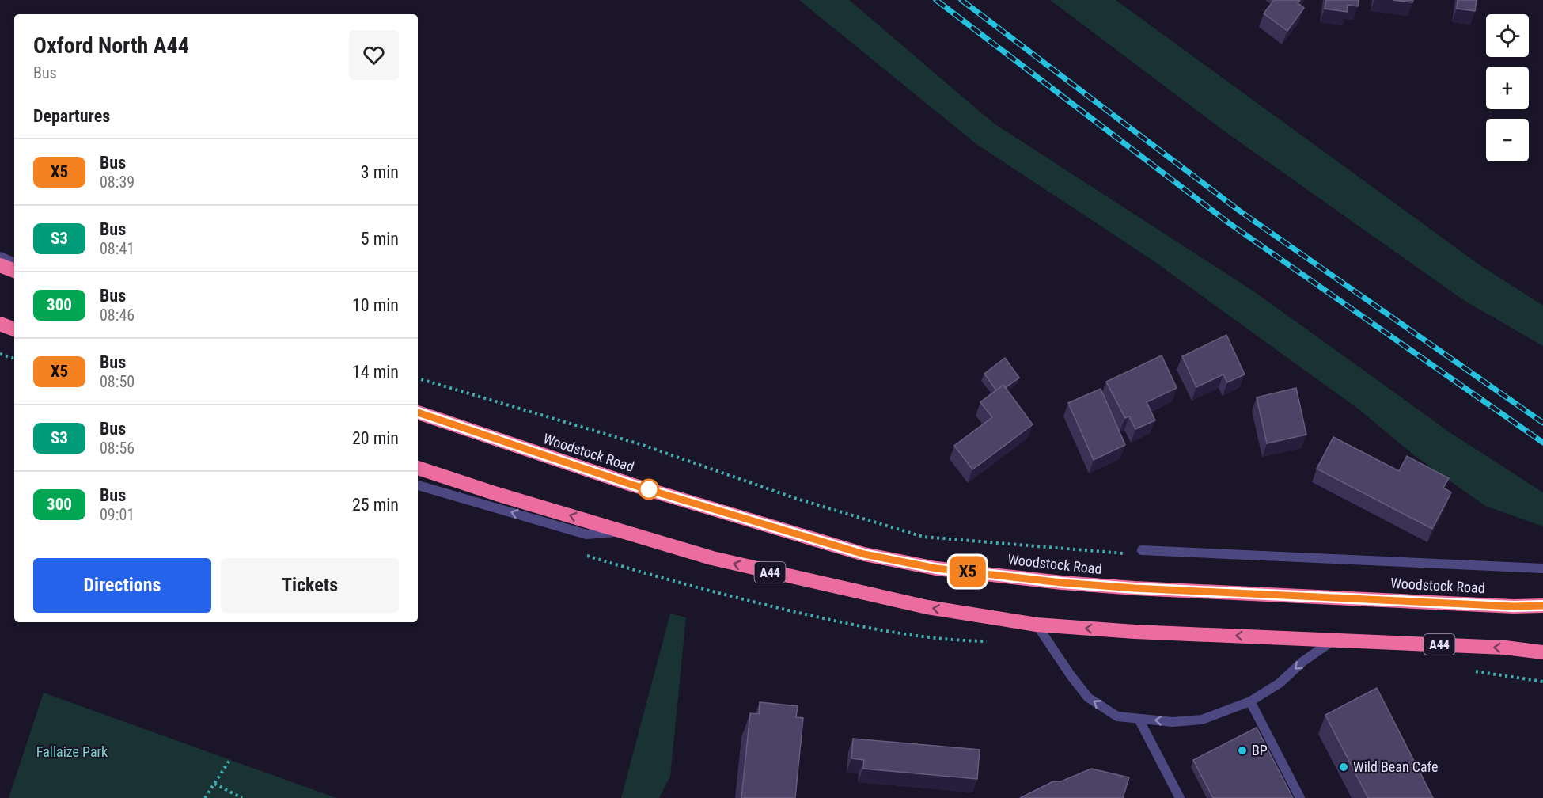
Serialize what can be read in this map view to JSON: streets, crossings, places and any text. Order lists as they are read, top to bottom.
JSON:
{
  "streets": {
    "highway": ["Woodstock Road", "A44"]
  },
  "parks": ["Fallaize Park"],
  "places": ["BP", "Wild Bean Cafe"],
  "lines": ["bus line X5"],
  "page": {
    "on_map": "X5",
    "map_buttons": ["+", "−"],
    "heading": [
      ["Oxford North A44", "Bus"],
      "Departures"
    ],
    "list": [
      {
        "mark": "X5",
        "name": "Bus",
        "note": "08:39",
        "value": "3 min"
      },
      {
        "mark": "S3",
        "name": "Bus",
        "note": "08:41",
        "value": "5 min"
      },
      {
        "mark": "300",
        "name": "Bus",
        "note": "08:46",
        "value": "10 min"
      },
      {
        "mark": "X5",
        "name": "Bus",
        "note": "08:50",
        "value": "14 min"
      },
      {
        "mark": "S3",
        "name": "Bus",
        "note": "08:56",
        "value": "20 min"
      },
      {
        "mark": "300",
        "name": "Bus",
        "note": "09:01",
        "value": "25 min"
      }
    ],
    "buttons": ["Directions", "Tickets"]
  }
}
